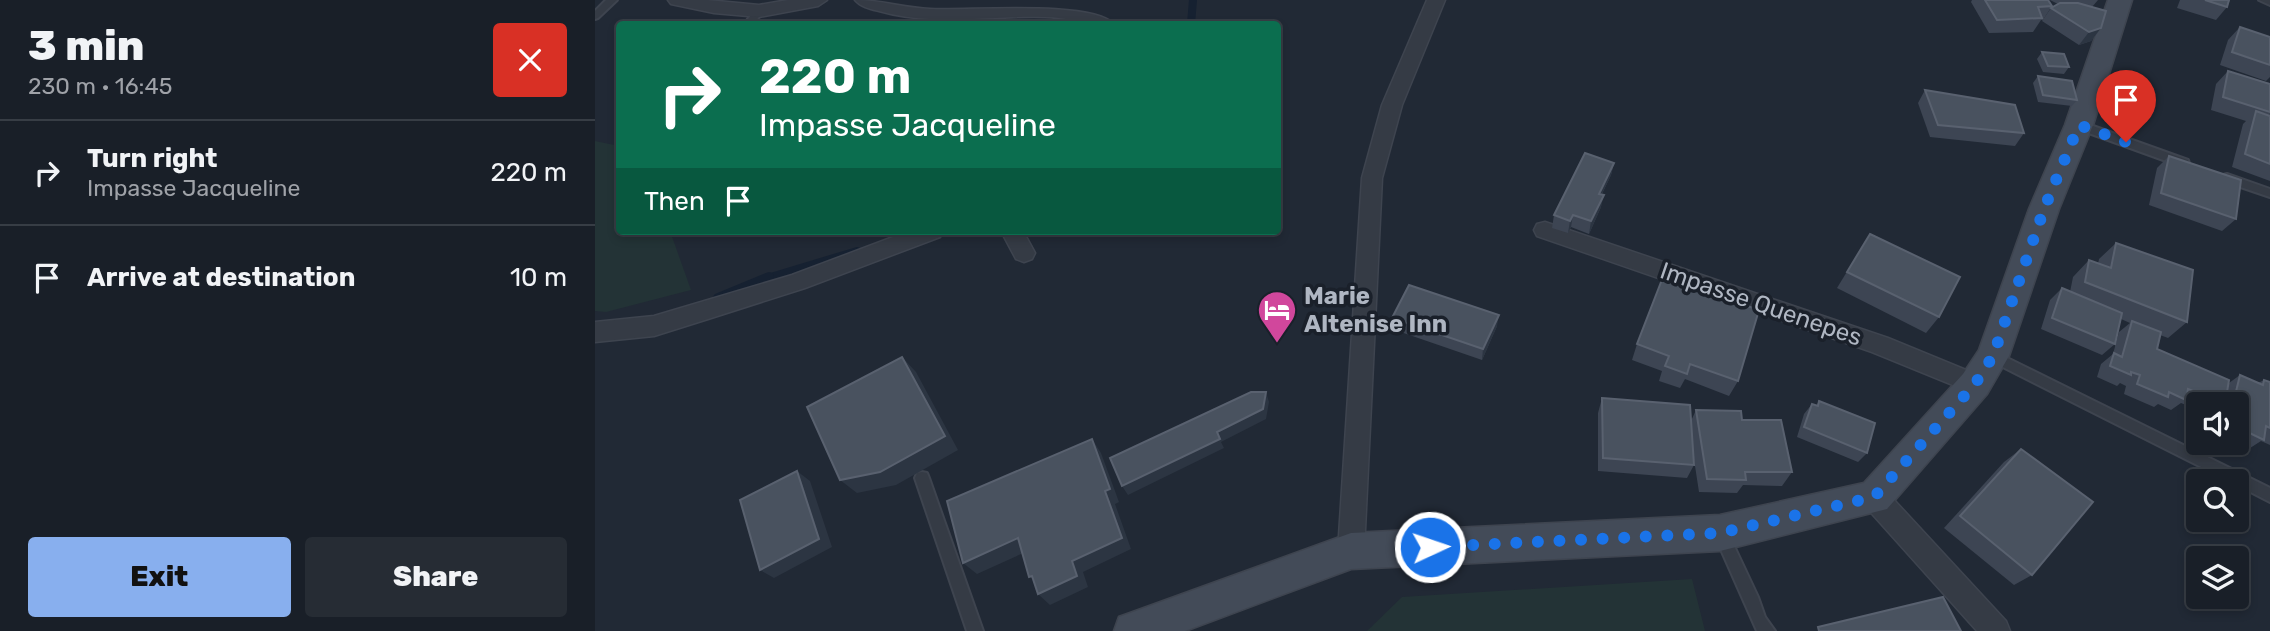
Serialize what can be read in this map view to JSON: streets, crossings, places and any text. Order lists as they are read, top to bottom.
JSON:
{
  "streets": {
    "street": ["Impasse Quenepes"]
  },
  "places": {
    "hotel": ["Marie Altenise Inn"]
  },
  "page": {
    "heading": ["3 min", "230 m · 16:45"],
    "turn": ["220 m", "Impasse Jacqueline"],
    "list": [
      {
        "name": "Turn right",
        "note": "Impasse Jacqueline",
        "value": "220 m"
      },
      {
        "name": "Arrive at destination",
        "value": "10 m"
      }
    ],
    "then": "Then",
    "buttons": ["Exit", "Share"]
  }
}
